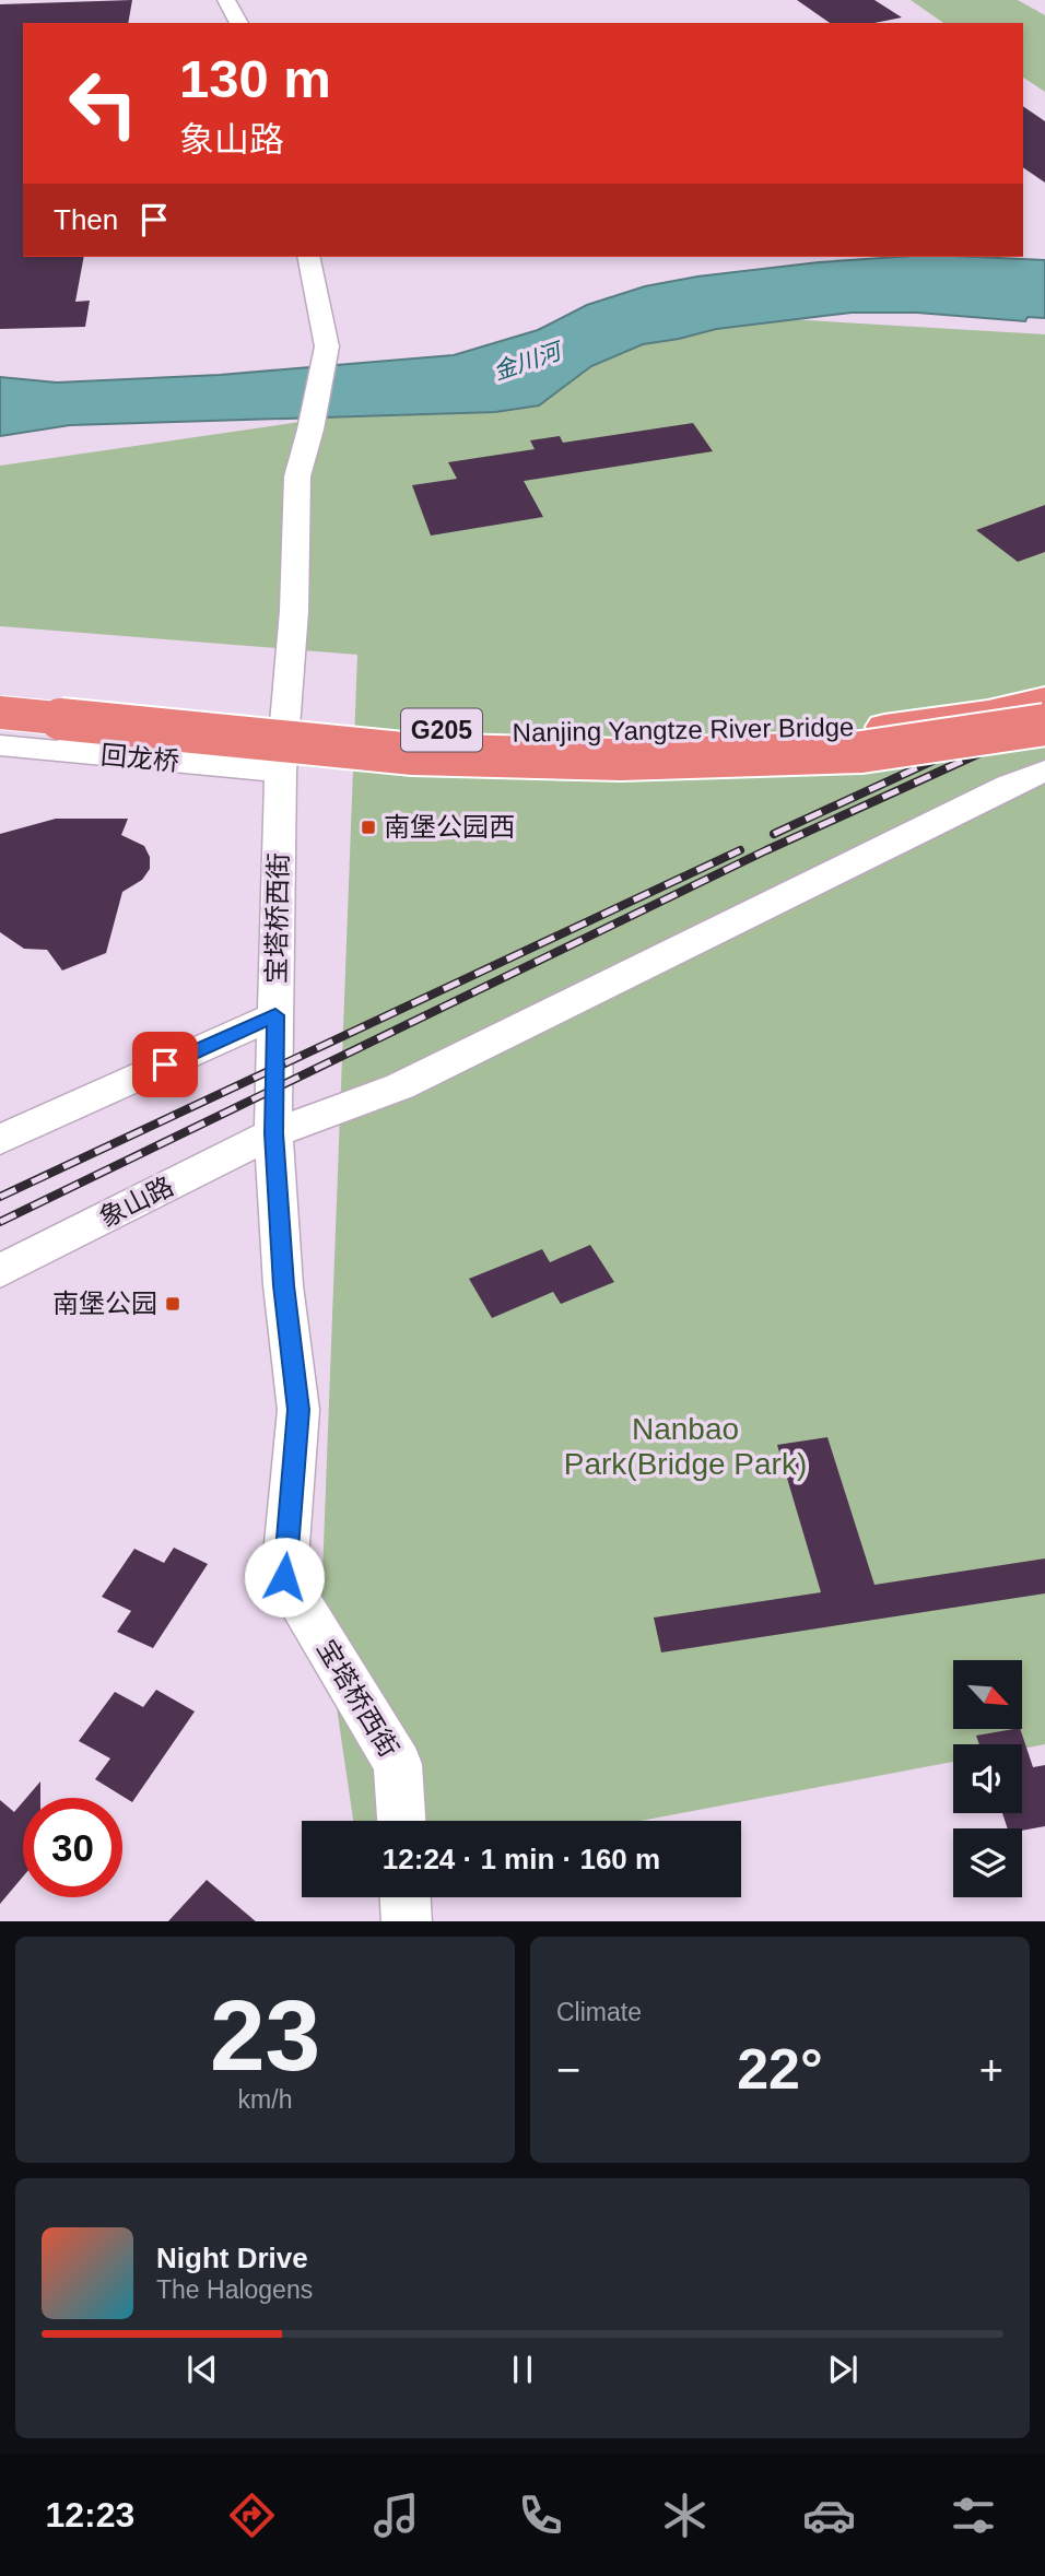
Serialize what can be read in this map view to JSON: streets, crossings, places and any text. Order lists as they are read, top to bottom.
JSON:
{
  "streets": {
    "highway": ["G205", "Nanjing Yangtze River Bridge"],
    "street": ["回龙桥", "宝塔桥西街", "象山路"]
  },
  "crossings": [
    ["回龙桥", "宝塔桥西街"],
    ["宝塔桥西街", "象山路"]
  ],
  "water": ["金川河"],
  "parks": ["Nanbao Park(Bridge Park)"],
  "places": {
    "transit": ["南堡公园西", "南堡公园"]
  },
  "north": "bottom right",
  "page": {
    "turn": ["130 m", "象山路"],
    "then": "Then",
    "limit": "30",
    "trip": "12:24 · 1 min · 160 m",
    "tile": [
      ["23", "km/h"],
      "Climate"
    ],
    "heat": ["−", "22°", "+"],
    "song": ["Night Drive", "The Halogens"],
    "tabs": "12:23"
  }
}
